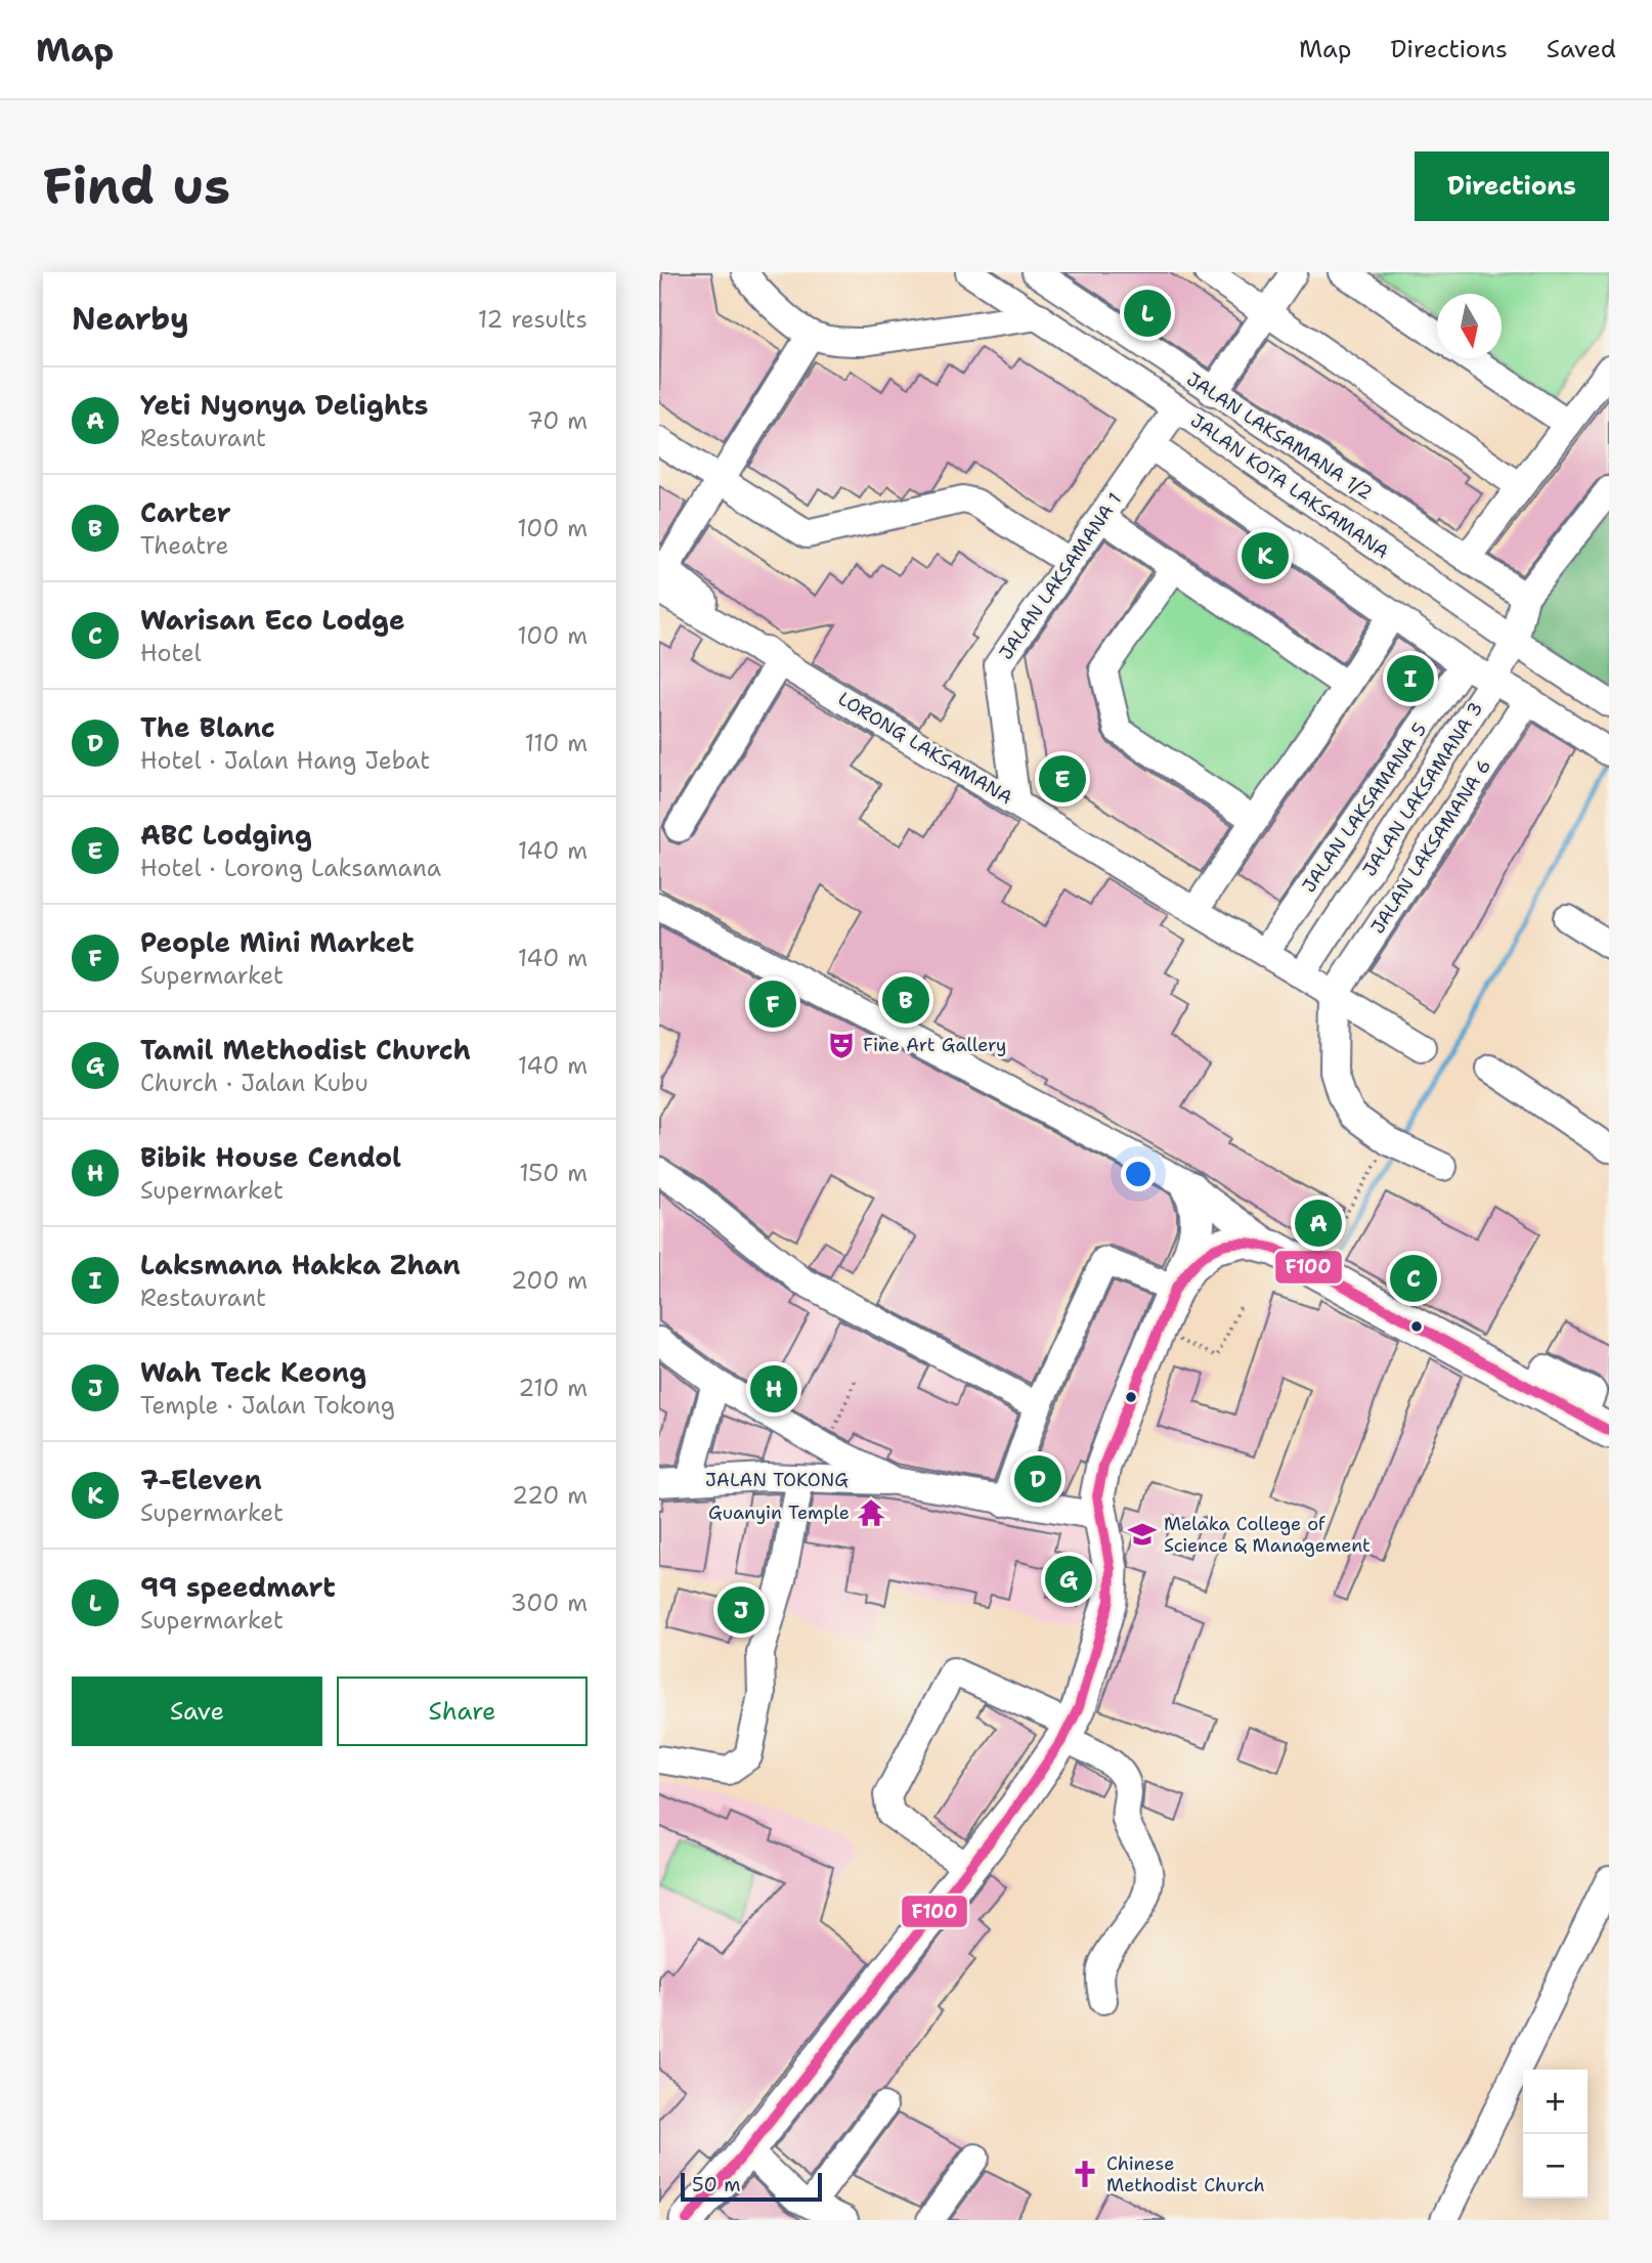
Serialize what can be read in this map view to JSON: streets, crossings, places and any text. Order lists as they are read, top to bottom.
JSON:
{
  "streets": {
    "street": [
      "JALAN LAKSAMANA 1/2",
      "JALAN KOTA LAKSAMANA",
      "JALAN LAKSAMANA 1",
      "LORONG LAKSAMANA",
      "JALAN LAKSAMANA 3",
      "JALAN LAKSAMANA 5",
      "JALAN LAKSAMANA 6",
      "JALAN TOKONG"
    ]
  },
  "crossings": [
    ["JALAN LAKSAMANA 1/2", "JALAN LAKSAMANA 3"],
    ["JALAN KOTA LAKSAMANA", "JALAN LAKSAMANA 1"],
    ["JALAN KOTA LAKSAMANA", "JALAN LAKSAMANA 3"],
    ["JALAN LAKSAMANA 1", "LORONG LAKSAMANA"],
    ["LORONG LAKSAMANA", "JALAN LAKSAMANA 3"],
    ["LORONG LAKSAMANA", "JALAN LAKSAMANA 5"],
    ["LORONG LAKSAMANA", "JALAN LAKSAMANA 6"]
  ],
  "places": {
    "theatre": ["Fine Art Gallery"],
    "temple": ["Guanyin Temple"],
    "school or university": ["Melaka College of Science & Management"],
    "church": ["Chinese Methodist Church"]
  },
  "lines": ["transit line F100"],
  "scale_bar": "50 m",
  "north": "bottom",
  "page": {
    "header": "Map",
    "nav": ["Map", "Directions", "Saved"],
    "buttons": [
      "Directions",
      ["Save", "Share"]
    ],
    "title": "Find us",
    "heading": ["Nearby", "12 results"],
    "pins": [
      "L",
      "K",
      "I",
      "E",
      "B",
      "F",
      "A",
      "C",
      "H",
      "D",
      "G",
      "J"
    ],
    "list": [
      {
        "mark": "A",
        "name": "Yeti Nyonya Delights",
        "note": "Restaurant",
        "value": "70 m"
      },
      {
        "mark": "B",
        "name": "Carter",
        "note": "Theatre",
        "value": "100 m"
      },
      {
        "mark": "C",
        "name": "Warisan Eco Lodge",
        "note": "Hotel",
        "value": "100 m"
      },
      {
        "mark": "D",
        "name": "The Blanc",
        "note": "Hotel · Jalan Hang Jebat",
        "value": "110 m"
      },
      {
        "mark": "E",
        "name": "ABC Lodging",
        "note": "Hotel · Lorong Laksamana",
        "value": "140 m"
      },
      {
        "mark": "F",
        "name": "People Mini Market",
        "note": "Supermarket",
        "value": "140 m"
      },
      {
        "mark": "G",
        "name": "Tamil Methodist Church",
        "note": "Church · Jalan Kubu",
        "value": "140 m"
      },
      {
        "mark": "H",
        "name": "Bibik House Cendol",
        "note": "Supermarket",
        "value": "150 m"
      },
      {
        "mark": "I",
        "name": "Laksmana Hakka Zhan",
        "note": "Restaurant",
        "value": "200 m"
      },
      {
        "mark": "J",
        "name": "Wah Teck Keong",
        "note": "Temple · Jalan Tokong",
        "value": "210 m"
      },
      {
        "mark": "K",
        "name": "7-Eleven",
        "note": "Supermarket",
        "value": "220 m"
      },
      {
        "mark": "L",
        "name": "99 speedmart",
        "note": "Supermarket",
        "value": "300 m"
      }
    ],
    "map_buttons": ["+", "−"],
    "scale": "50 m"
  }
}
